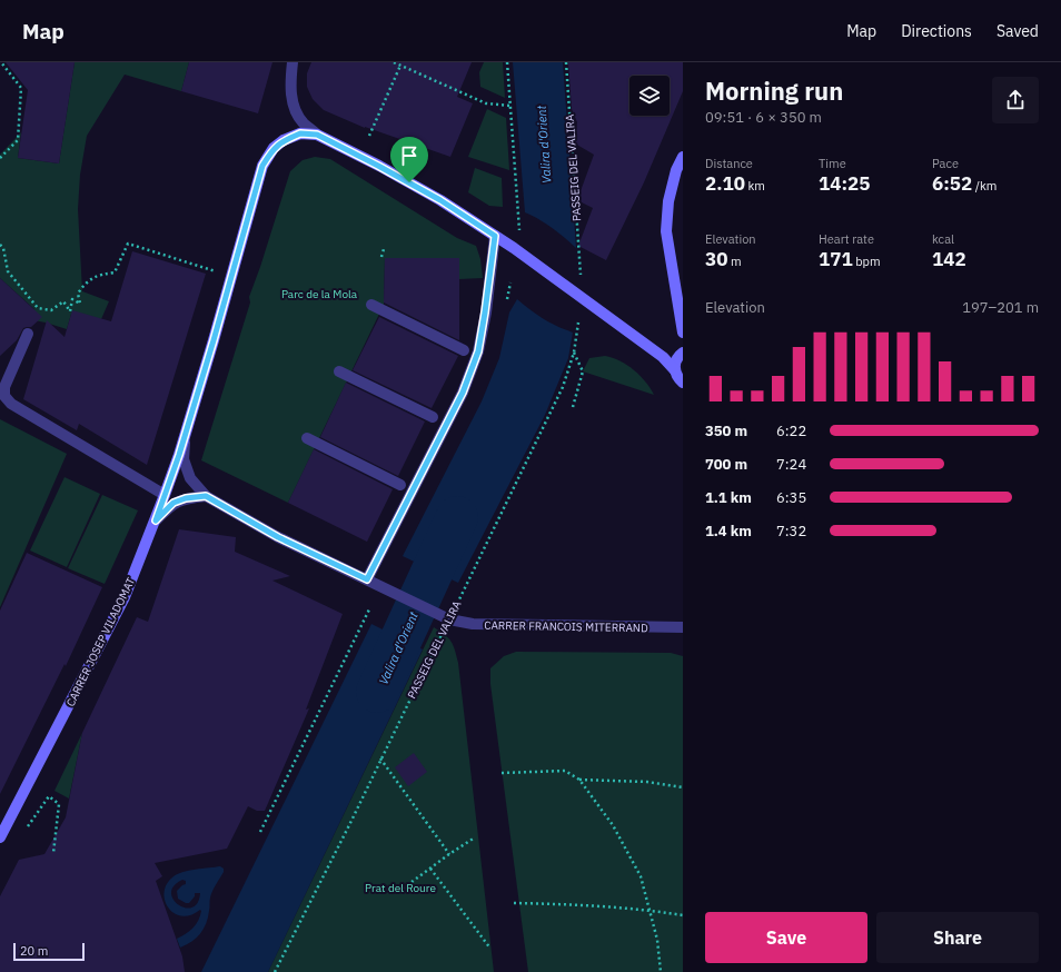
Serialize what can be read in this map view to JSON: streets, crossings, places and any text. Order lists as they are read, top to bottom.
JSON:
{
  "streets": {
    "main road": ["CARRER JOSEP VILADOMAT"],
    "street": ["CARRER FRANCOIS MITERRAND"],
    "path": ["PASSEIG DEL VALIRA"]
  },
  "crossings": [
    ["PASSEIG DEL VALIRA", "CARRER FRANCOIS MITERRAND"],
    ["CARRER FRANCOIS MITERRAND", "CARRER JOSEP VILADOMAT"]
  ],
  "water": ["Valira d'Orient"],
  "parks": ["Parc de la Mola", "Prat del Roure"],
  "scale_bar": "20 m",
  "page": {
    "header": "Map",
    "nav": ["Map", "Directions", "Saved"],
    "heading": ["Morning run", "09:51 · 6 × 350 m"],
    "stats": [
      ["Distance", "2.10 km"],
      ["Time", "14:25"],
      ["Pace", "6:52 /km"],
      ["Elevation", "30 m"],
      ["Heart rate", "171 bpm"],
      ["kcal", "142"]
    ],
    "chart": ["Elevation", "197–201 m"],
    "list": [
      {
        "name": "350 m",
        "note": "6:22"
      },
      {
        "name": "700 m",
        "note": "7:24"
      },
      {
        "name": "1.1 km",
        "note": "6:35"
      },
      {
        "name": "1.4 km",
        "note": "7:32"
      }
    ],
    "buttons": ["Save", "Share"],
    "scale": "20 m"
  }
}
